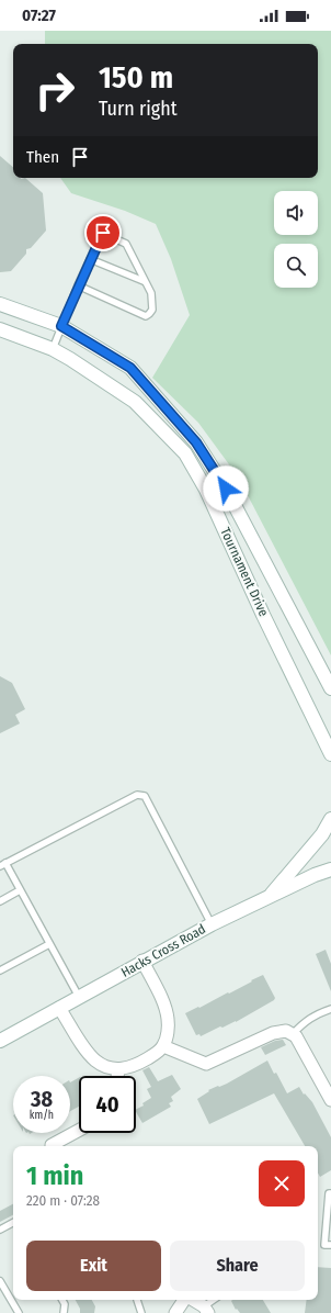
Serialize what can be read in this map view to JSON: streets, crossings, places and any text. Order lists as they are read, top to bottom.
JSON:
{
  "streets": {
    "street": ["Tournament Drive", "Hacks Cross Road"]
  },
  "page": {
    "status": "07:27",
    "turn": ["150 m", "Turn right"],
    "then": "Then",
    "speed": "38 km/h",
    "limit": "40",
    "heading": ["1 min", "220 m · 07:28"],
    "buttons": ["Exit", "Share"]
  }
}
